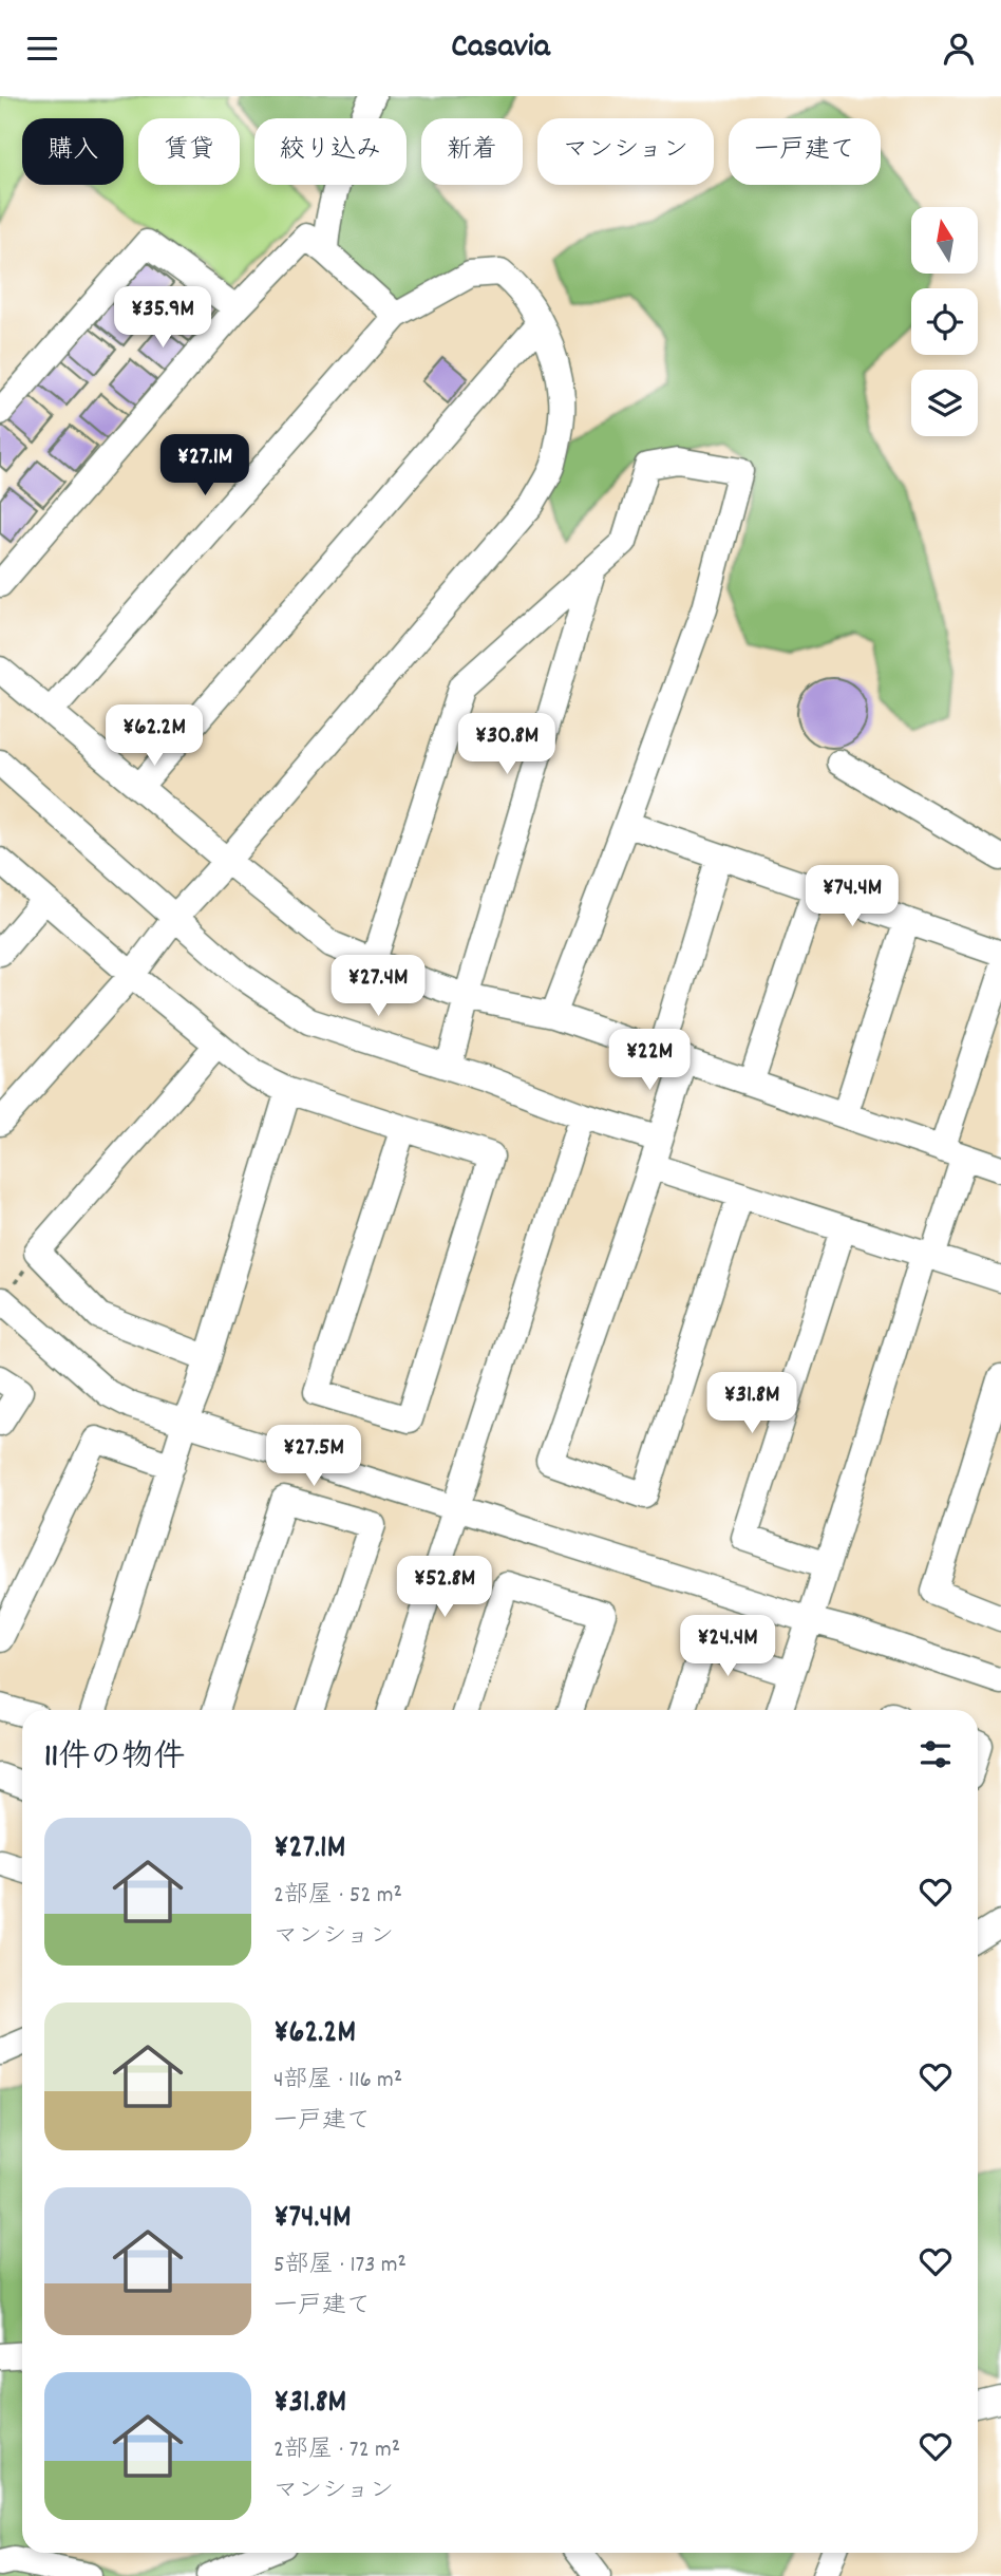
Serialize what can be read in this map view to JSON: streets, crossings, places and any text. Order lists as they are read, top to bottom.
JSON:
{
  "north": "top",
  "page": {
    "header": "Casavia",
    "chip": [
      "購入",
      "賃貸",
      "絞り込み",
      "新着",
      "マンション",
      "一戸建て"
    ],
    "price": [
      "¥35.9M",
      "¥27.1M",
      "¥62.2M",
      "¥30.8M",
      "¥74.4M",
      "¥27.4M",
      "¥22M",
      "¥31.8M",
      "¥27.5M",
      "¥52.8M",
      "¥24.4M"
    ],
    "heading": "11件の物件",
    "list": [
      {
        "name": "¥27.1M",
        "note": "2部屋 · 52 m² · マンション"
      },
      {
        "name": "¥62.2M",
        "note": "4部屋 · 116 m² · 一戸建て"
      },
      {
        "name": "¥74.4M",
        "note": "5部屋 · 173 m² · 一戸建て"
      },
      {
        "name": "¥31.8M",
        "note": "2部屋 · 72 m² · マンション"
      }
    ]
  }
}
